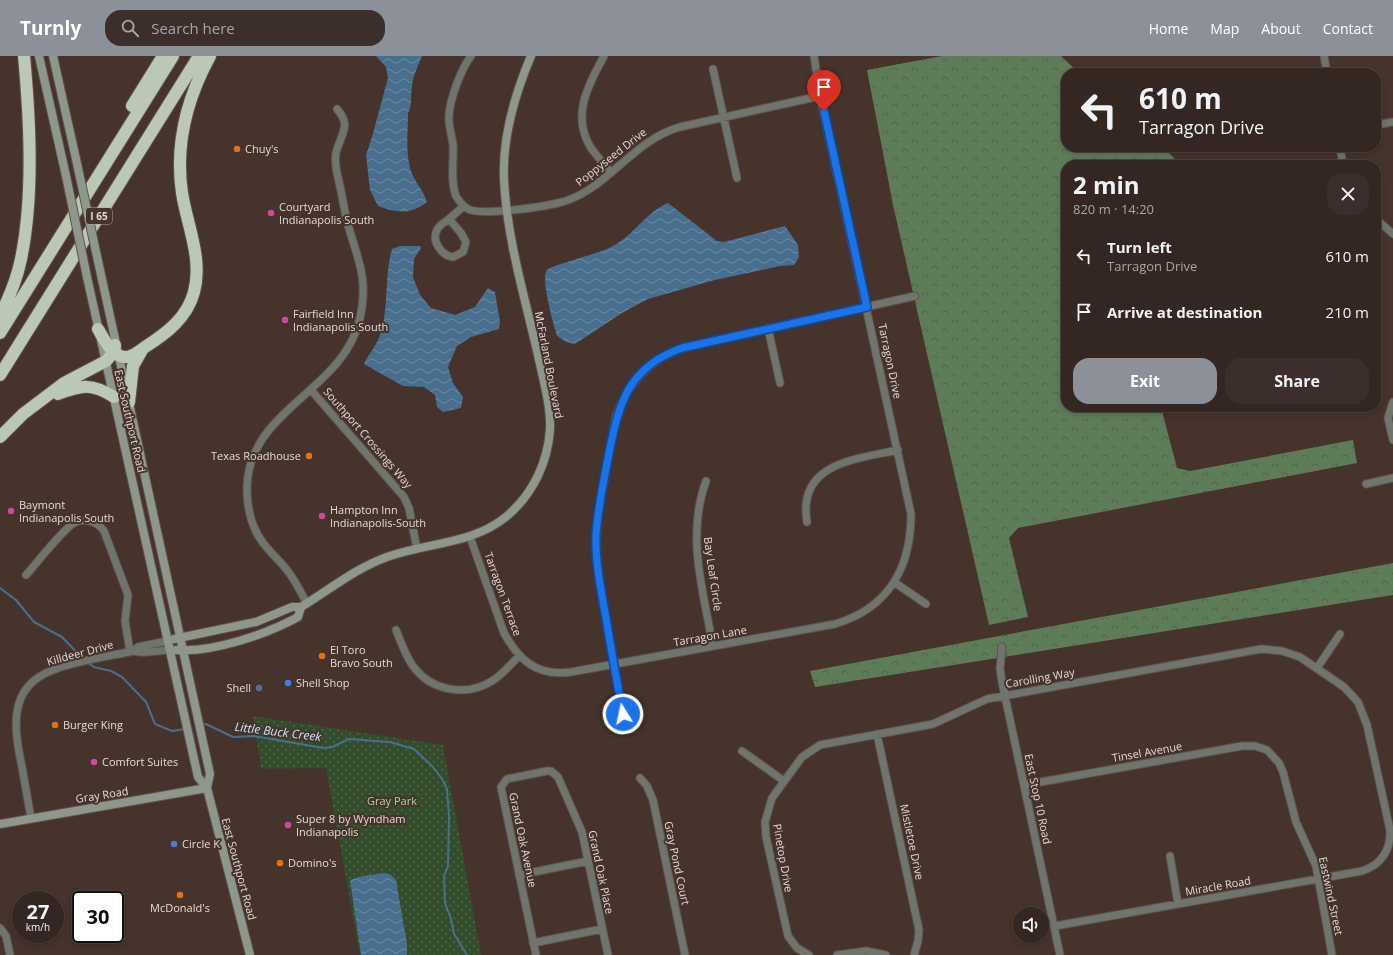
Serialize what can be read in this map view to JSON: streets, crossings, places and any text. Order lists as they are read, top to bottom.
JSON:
{
  "streets": {
    "highway": ["I 65"],
    "main road": ["McFarland Boulevard", "East Southport Road", "Gray Road"],
    "street": [
      "Poppyseed Drive",
      "Tarragon Drive",
      "Southport Crossings Way",
      "Bay Leaf Circle",
      "Tarragon Terrace",
      "Tarragon Lane",
      "Killdeer Drive",
      "Carolling Way",
      "Tinsel Avenue",
      "East Stop 10 Road",
      "Grand Oak Avenue",
      "Mistletoe Drive",
      "Pinetop Drive",
      "Gray Pond Court",
      "Grand Oak Place",
      "Miracle Road",
      "Eastwind Street"
    ]
  },
  "crossings": [
    ["Poppyseed Drive", "Tarragon Drive"],
    ["Poppyseed Drive", "McFarland Boulevard"],
    ["Tarragon Drive", "Tarragon Lane"],
    ["McFarland Boulevard", "East Southport Road"],
    ["McFarland Boulevard", "Southport Crossings Way"],
    ["McFarland Boulevard", "Tarragon Terrace"],
    ["McFarland Boulevard", "Killdeer Drive"],
    ["East Southport Road", "Killdeer Drive"],
    ["East Southport Road", "Gray Road"],
    ["Bay Leaf Circle", "Tarragon Lane"],
    ["Tarragon Terrace", "Tarragon Lane"],
    ["Killdeer Drive", "Gray Road"],
    ["Carolling Way", "East Stop 10 Road"],
    ["Carolling Way", "Mistletoe Drive"],
    ["Carolling Way", "Pinetop Drive"],
    ["Carolling Way", "Miracle Road"],
    ["Tinsel Avenue", "East Stop 10 Road"],
    ["Tinsel Avenue", "Eastwind Street"],
    ["East Stop 10 Road", "Miracle Road"],
    ["Grand Oak Avenue", "Grand Oak Place"],
    ["Miracle Road", "Eastwind Street"]
  ],
  "water": ["Little Buck Creek"],
  "parks": ["Gray Park"],
  "places": [
    "Chuy's",
    "Courtyard Indianapolis South",
    "Fairfield Inn Indianapolis South",
    "Texas Roadhouse",
    "Baymont Indianapolis South",
    "Hampton Inn Indianapolis-South",
    "El Toro Bravo South",
    "Shell Shop",
    "Shell",
    "Burger King",
    "Comfort Suites",
    "Super 8 by Wyndham Indianapolis",
    "Circle K",
    "Domino's",
    "McDonald's"
  ],
  "page": {
    "header": "Turnly",
    "search": "Search here",
    "nav": [
      "Home",
      "Map",
      "About",
      "Contact"
    ],
    "turn": ["610 m", "Tarragon Drive"],
    "heading": ["2 min", "820 m · 14:20"],
    "list": [
      {
        "name": "Turn left",
        "note": "Tarragon Drive",
        "value": "610 m"
      },
      {
        "name": "Arrive at destination",
        "value": "210 m"
      }
    ],
    "buttons": ["Exit", "Share"],
    "speed": "27 km/h",
    "limit": "30"
  }
}
